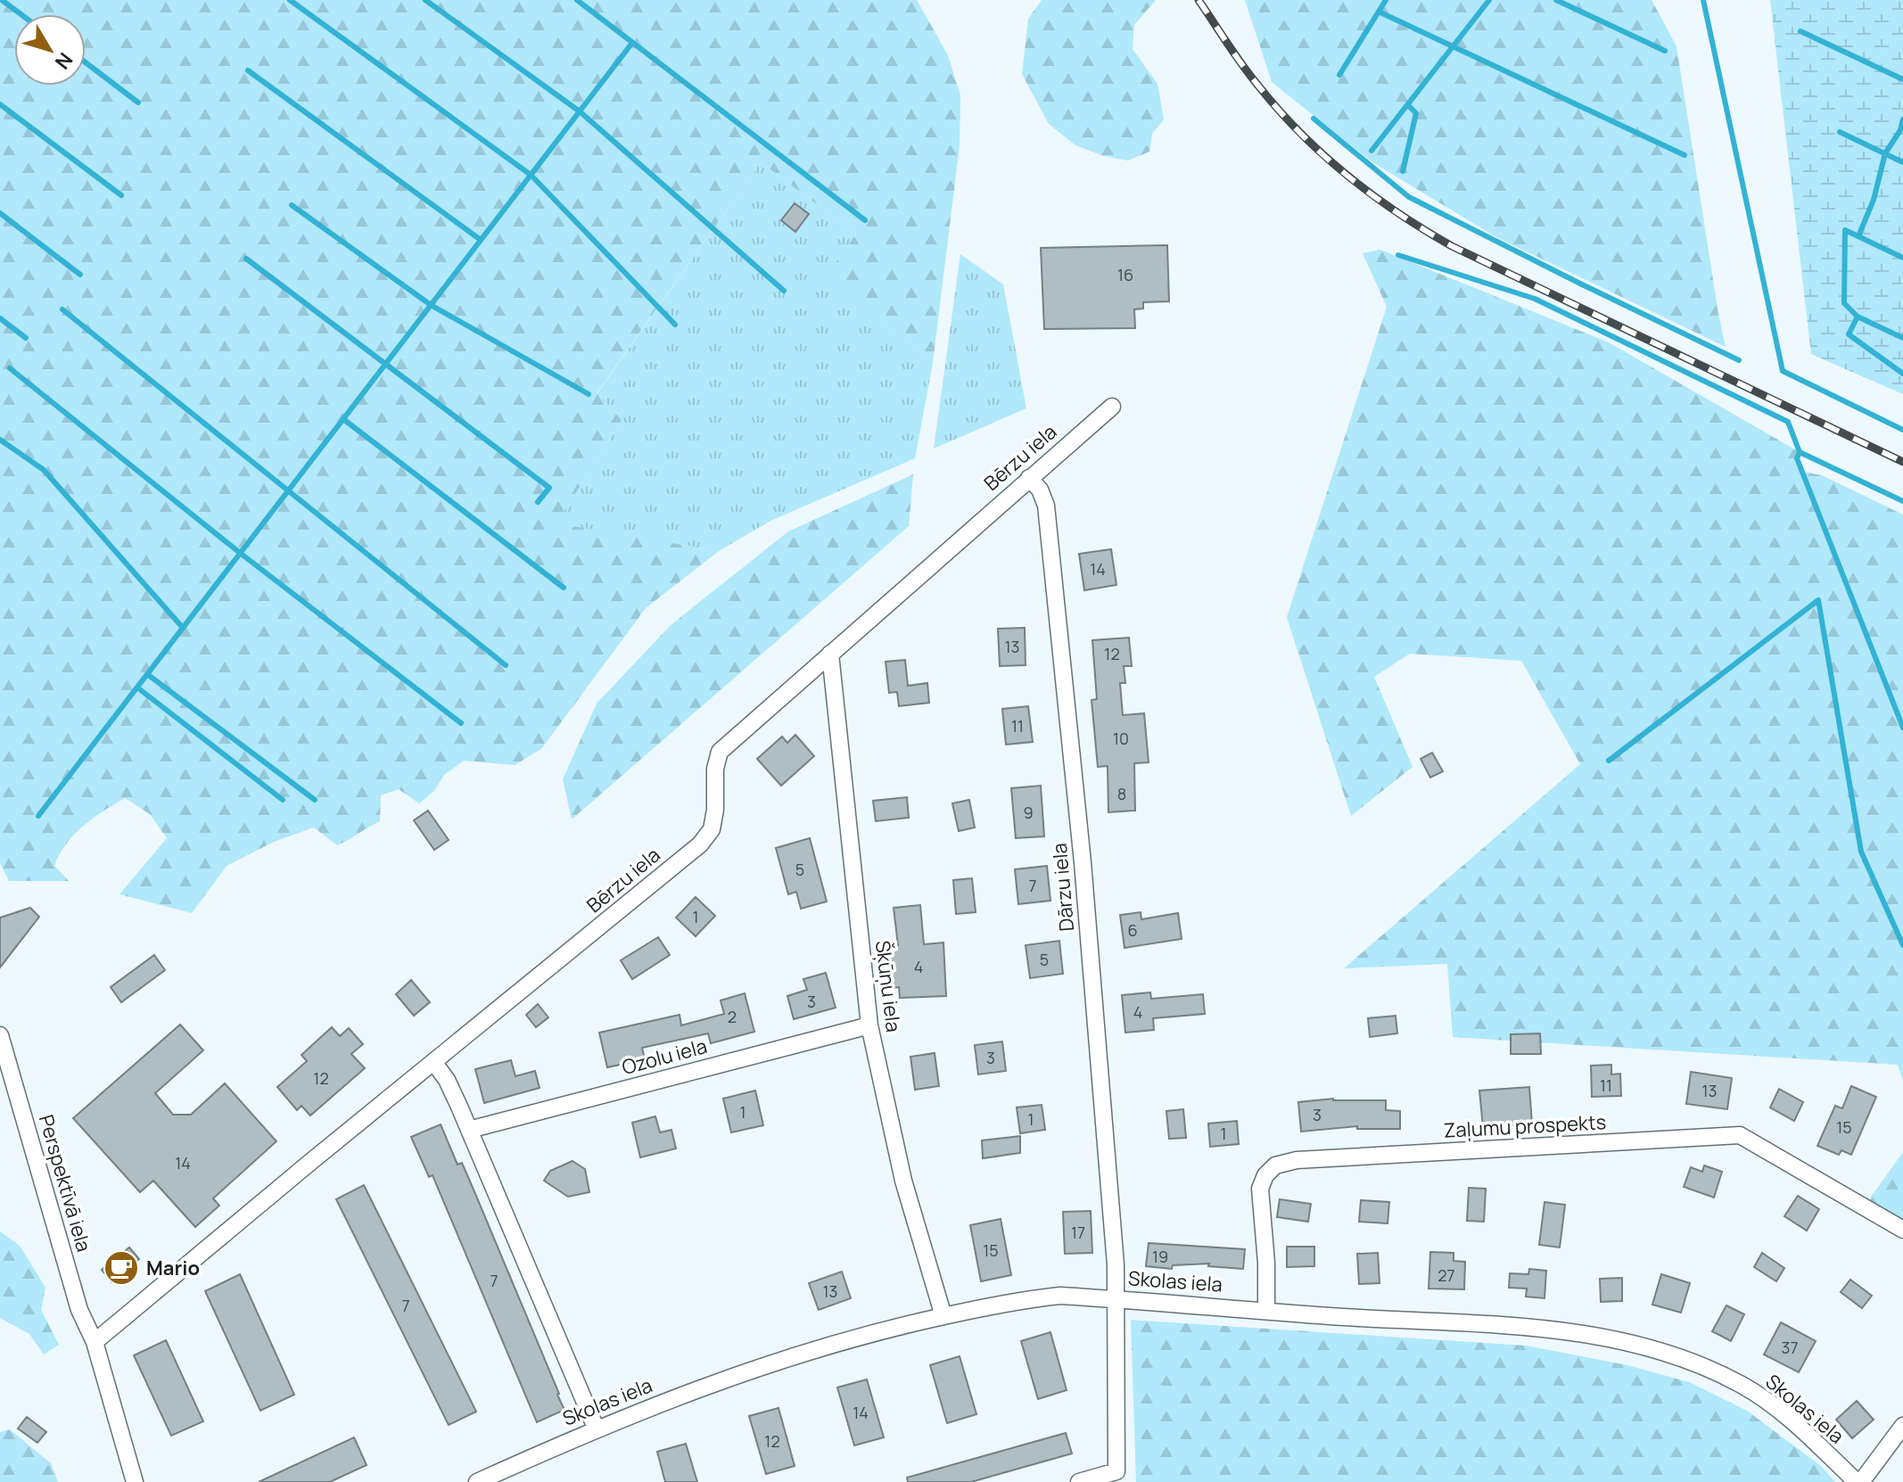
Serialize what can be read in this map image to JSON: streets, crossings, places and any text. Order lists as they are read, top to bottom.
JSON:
{
  "streets": {
    "street": [
      "Bērzu iela",
      "Dārzu iela",
      "Šķūņu iela",
      "Ozolu iela",
      "Zaļumu prospekts",
      "Perspektīvā iela",
      "Skolas iela"
    ]
  },
  "crossings": [
    ["Bērzu iela", "Dārzu iela"],
    ["Bērzu iela", "Šķūņu iela"],
    ["Bērzu iela", "Perspektīvā iela"],
    ["Dārzu iela", "Skolas iela"],
    ["Šķūņu iela", "Ozolu iela"],
    ["Šķūņu iela", "Skolas iela"],
    ["Zaļumu prospekts", "Skolas iela"]
  ],
  "places": {
    "cafe": ["Mario"]
  },
  "house_numbers": [
    "16",
    "14",
    "13",
    "12",
    "11",
    "10",
    "8",
    "9",
    "5",
    "7",
    "1",
    "6",
    "5",
    "4",
    "3",
    "4",
    "2",
    "3",
    "12",
    "11",
    "13",
    "1",
    "3",
    "1",
    "15",
    "1",
    "14",
    "17",
    "15",
    "19",
    "27",
    "7",
    "13",
    "7",
    "37",
    "14",
    "12"
  ],
  "north": "bottom right"
}
